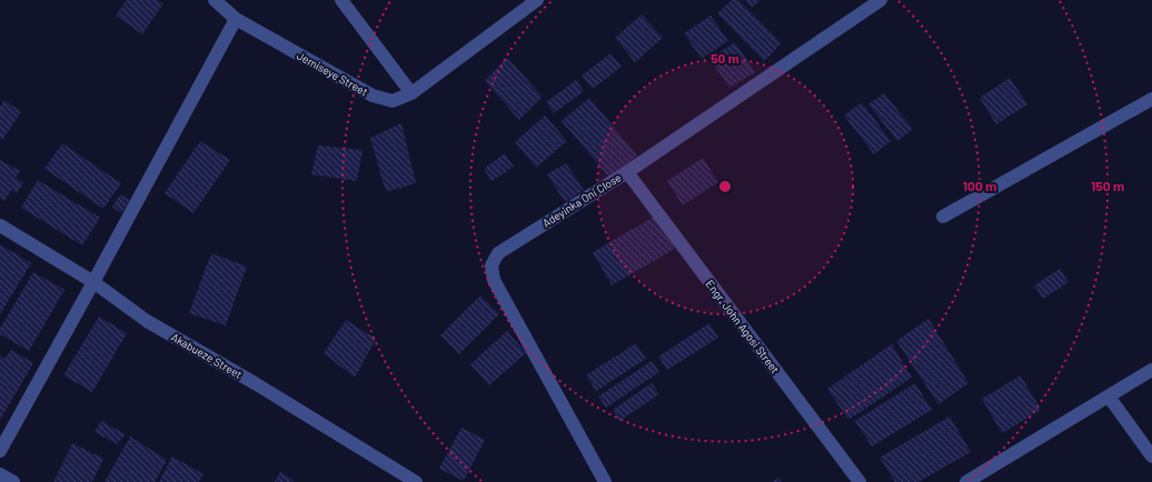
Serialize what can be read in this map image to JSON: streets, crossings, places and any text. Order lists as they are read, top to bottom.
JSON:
{
  "streets": {
    "street": [
      "Jemiseye Street",
      "Adeyinka Oni Close",
      "Engr. John Agosi Street",
      "Akabueze Street"
    ]
  },
  "crossings": [
    ["Adeyinka Oni Close", "Engr. John Agosi Street"]
  ],
  "rings": ["50 m", "100 m", "150 m"]
}
